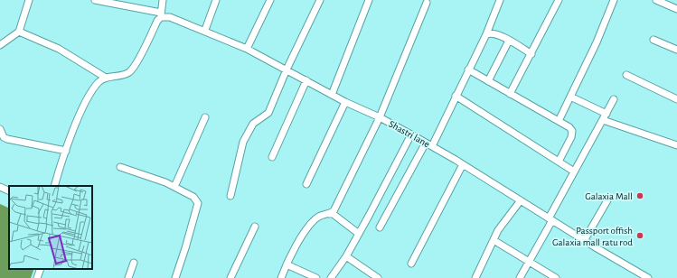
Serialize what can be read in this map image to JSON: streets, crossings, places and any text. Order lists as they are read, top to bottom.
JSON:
{
  "streets": {
    "street": ["Shastri lane"]
  },
  "places": ["Galaxia Mall", "Passport offish Galaxia mall ratu rod"]
}
